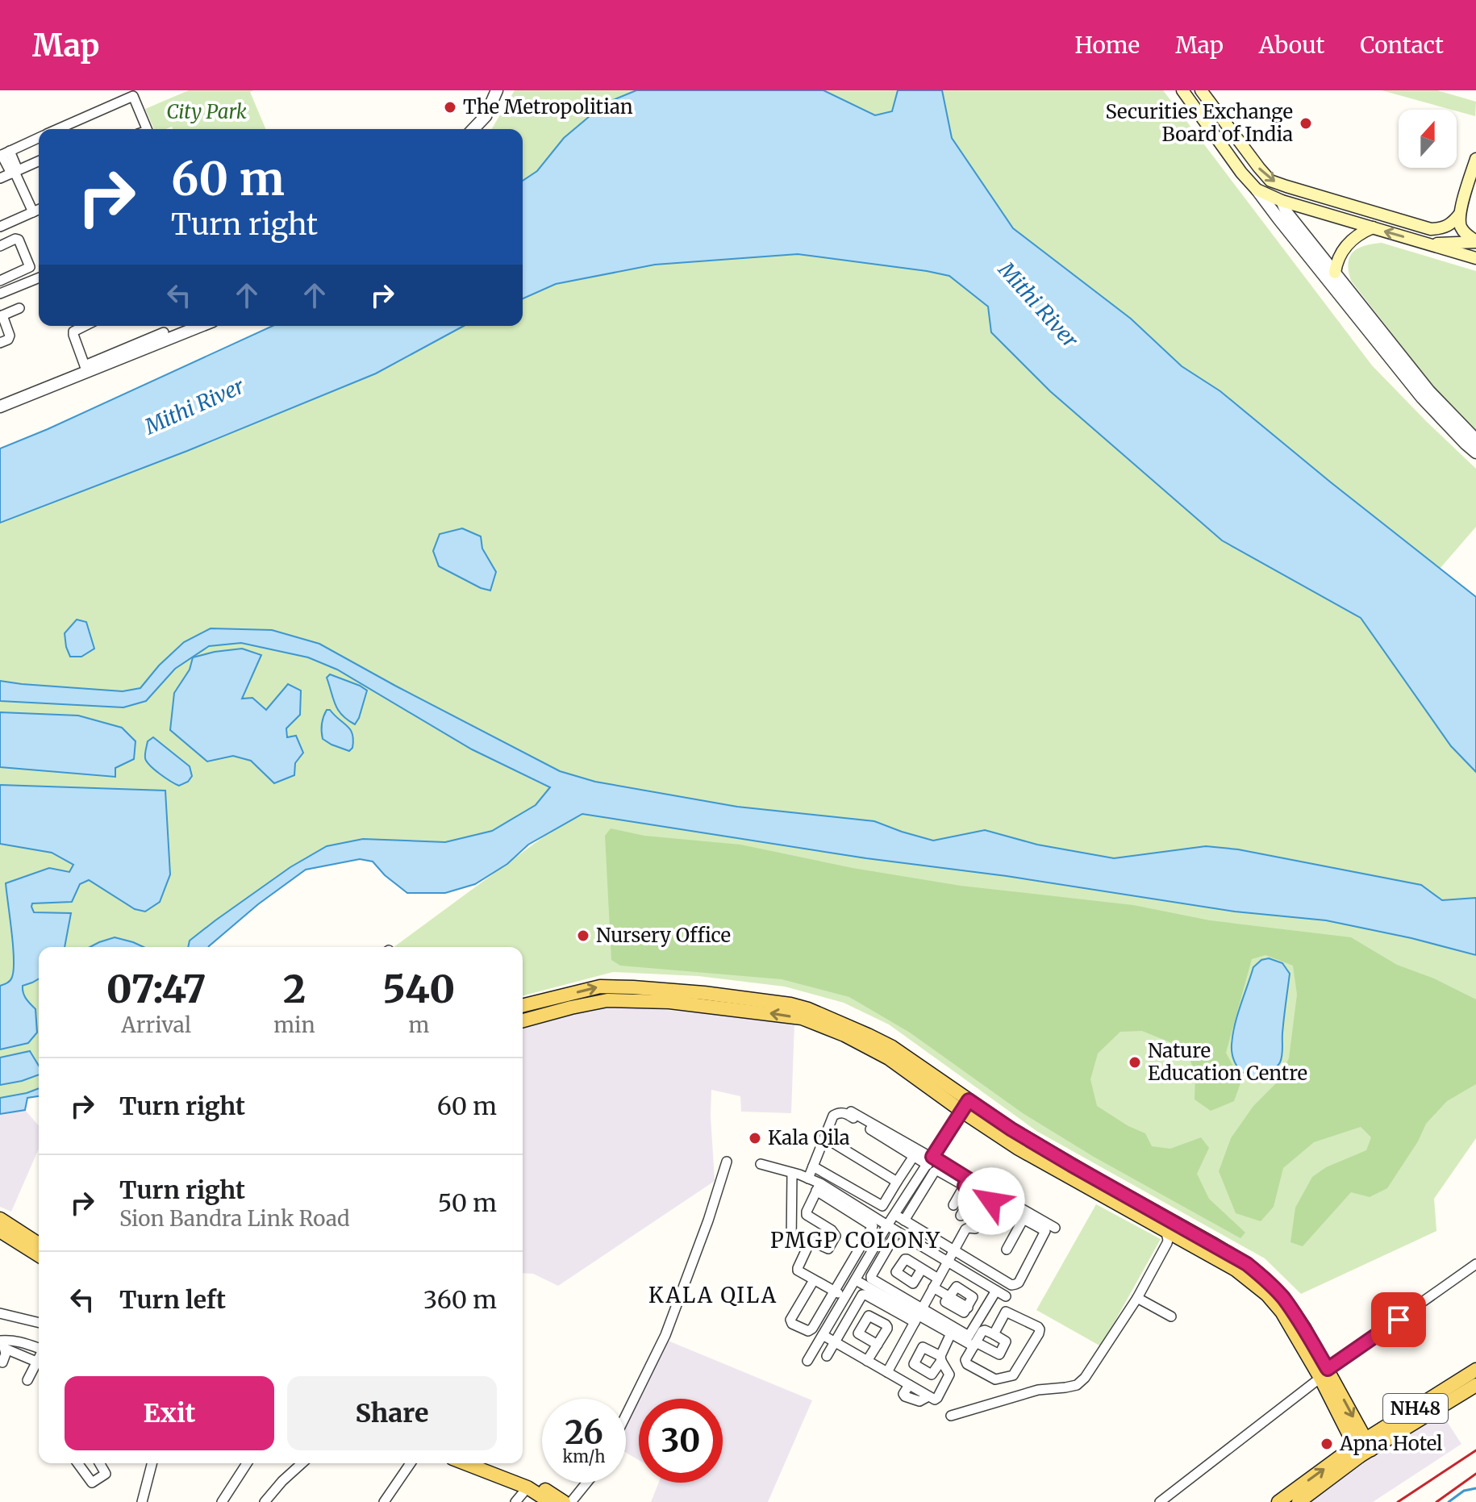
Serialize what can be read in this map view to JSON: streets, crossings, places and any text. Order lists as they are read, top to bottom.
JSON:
{
  "streets": {
    "main road": ["NH48"]
  },
  "districts": ["PMGP COLONY", "KALA QILA"],
  "water": ["Mithi River"],
  "parks": ["City Park"],
  "places": [
    "The Metropolitian",
    "Securities Exchange Board of India",
    "Nursery Office",
    "Nature Education Centre",
    "Kala Qila",
    "Apna Hotel"
  ],
  "north": "top",
  "page": {
    "header": "Map",
    "nav": [
      "Home",
      "Map",
      "About",
      "Contact"
    ],
    "turn": ["60 m", "Turn right"],
    "eta": [
      "07:47",
      "Arrival",
      "2",
      "min",
      "540",
      "m"
    ],
    "list": [
      {
        "name": "Turn right",
        "value": "60 m"
      },
      {
        "name": "Turn right",
        "note": "Sion Bandra Link Road",
        "value": "50 m"
      },
      {
        "name": "Turn left",
        "value": "360 m"
      }
    ],
    "buttons": ["Exit", "Share"],
    "speed": "26 km/h",
    "limit": "30"
  }
}
